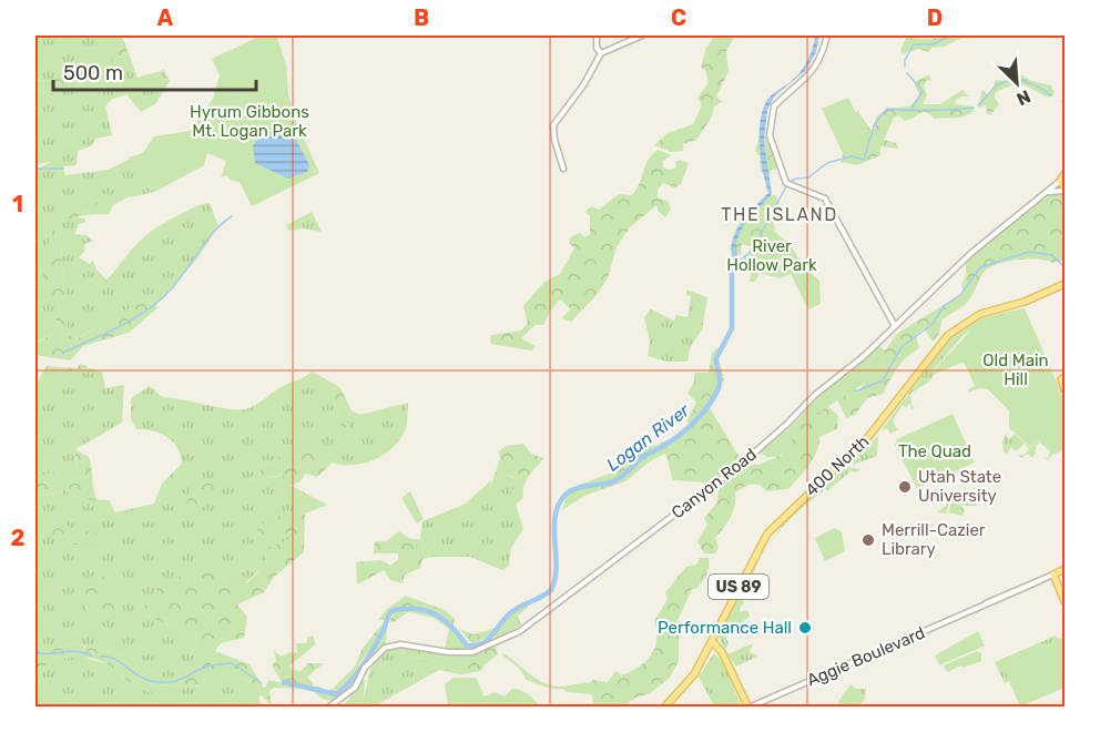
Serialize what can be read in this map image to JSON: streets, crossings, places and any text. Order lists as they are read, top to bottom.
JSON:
{
  "streets": {
    "main road": ["400 North", "Canyon Road", "US 89"],
    "street": ["Aggie Boulevard"]
  },
  "districts": ["THE ISLAND"],
  "water": ["Logan River"],
  "parks": [
    "Hyrum Gibbons Mt. Logan Park",
    "River Hollow Park",
    "Old Main Hill",
    "The Quad"
  ],
  "places": ["Utah State University", "Merrill-Cazier Library", "Performance Hall"],
  "scale_bar": "500 m",
  "north": "bottom right",
  "grid": {
    "columns": [
      "A",
      "B",
      "C",
      "D"
    ],
    "rows": ["1", "2"]
  }
}
